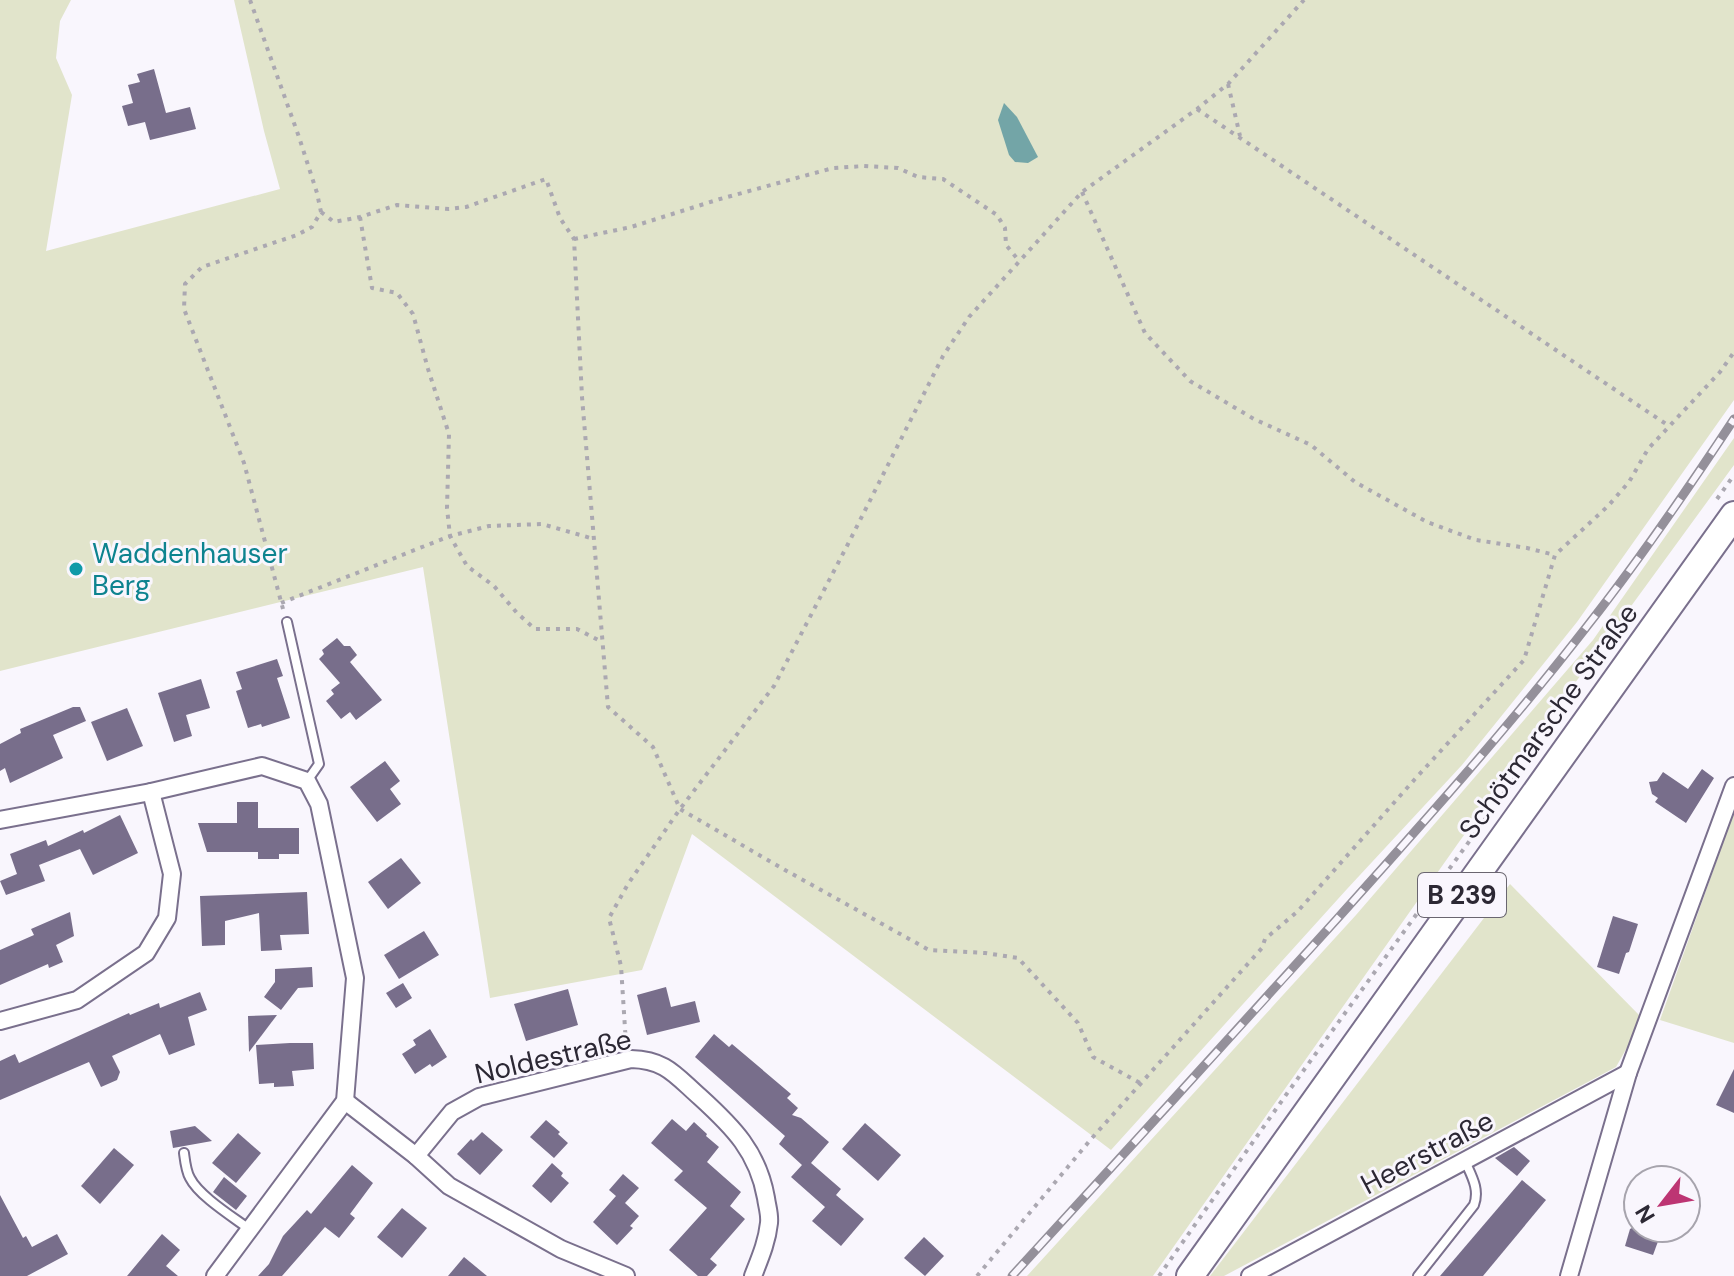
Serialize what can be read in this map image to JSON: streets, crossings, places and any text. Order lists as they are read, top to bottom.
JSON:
{
  "streets": {
    "main road": ["Schötmarsche Straße", "B 239"],
    "street": ["Noldestraße", "Heerstraße"]
  },
  "places": ["Waddenhauser Berg"],
  "north": "bottom left"
}
